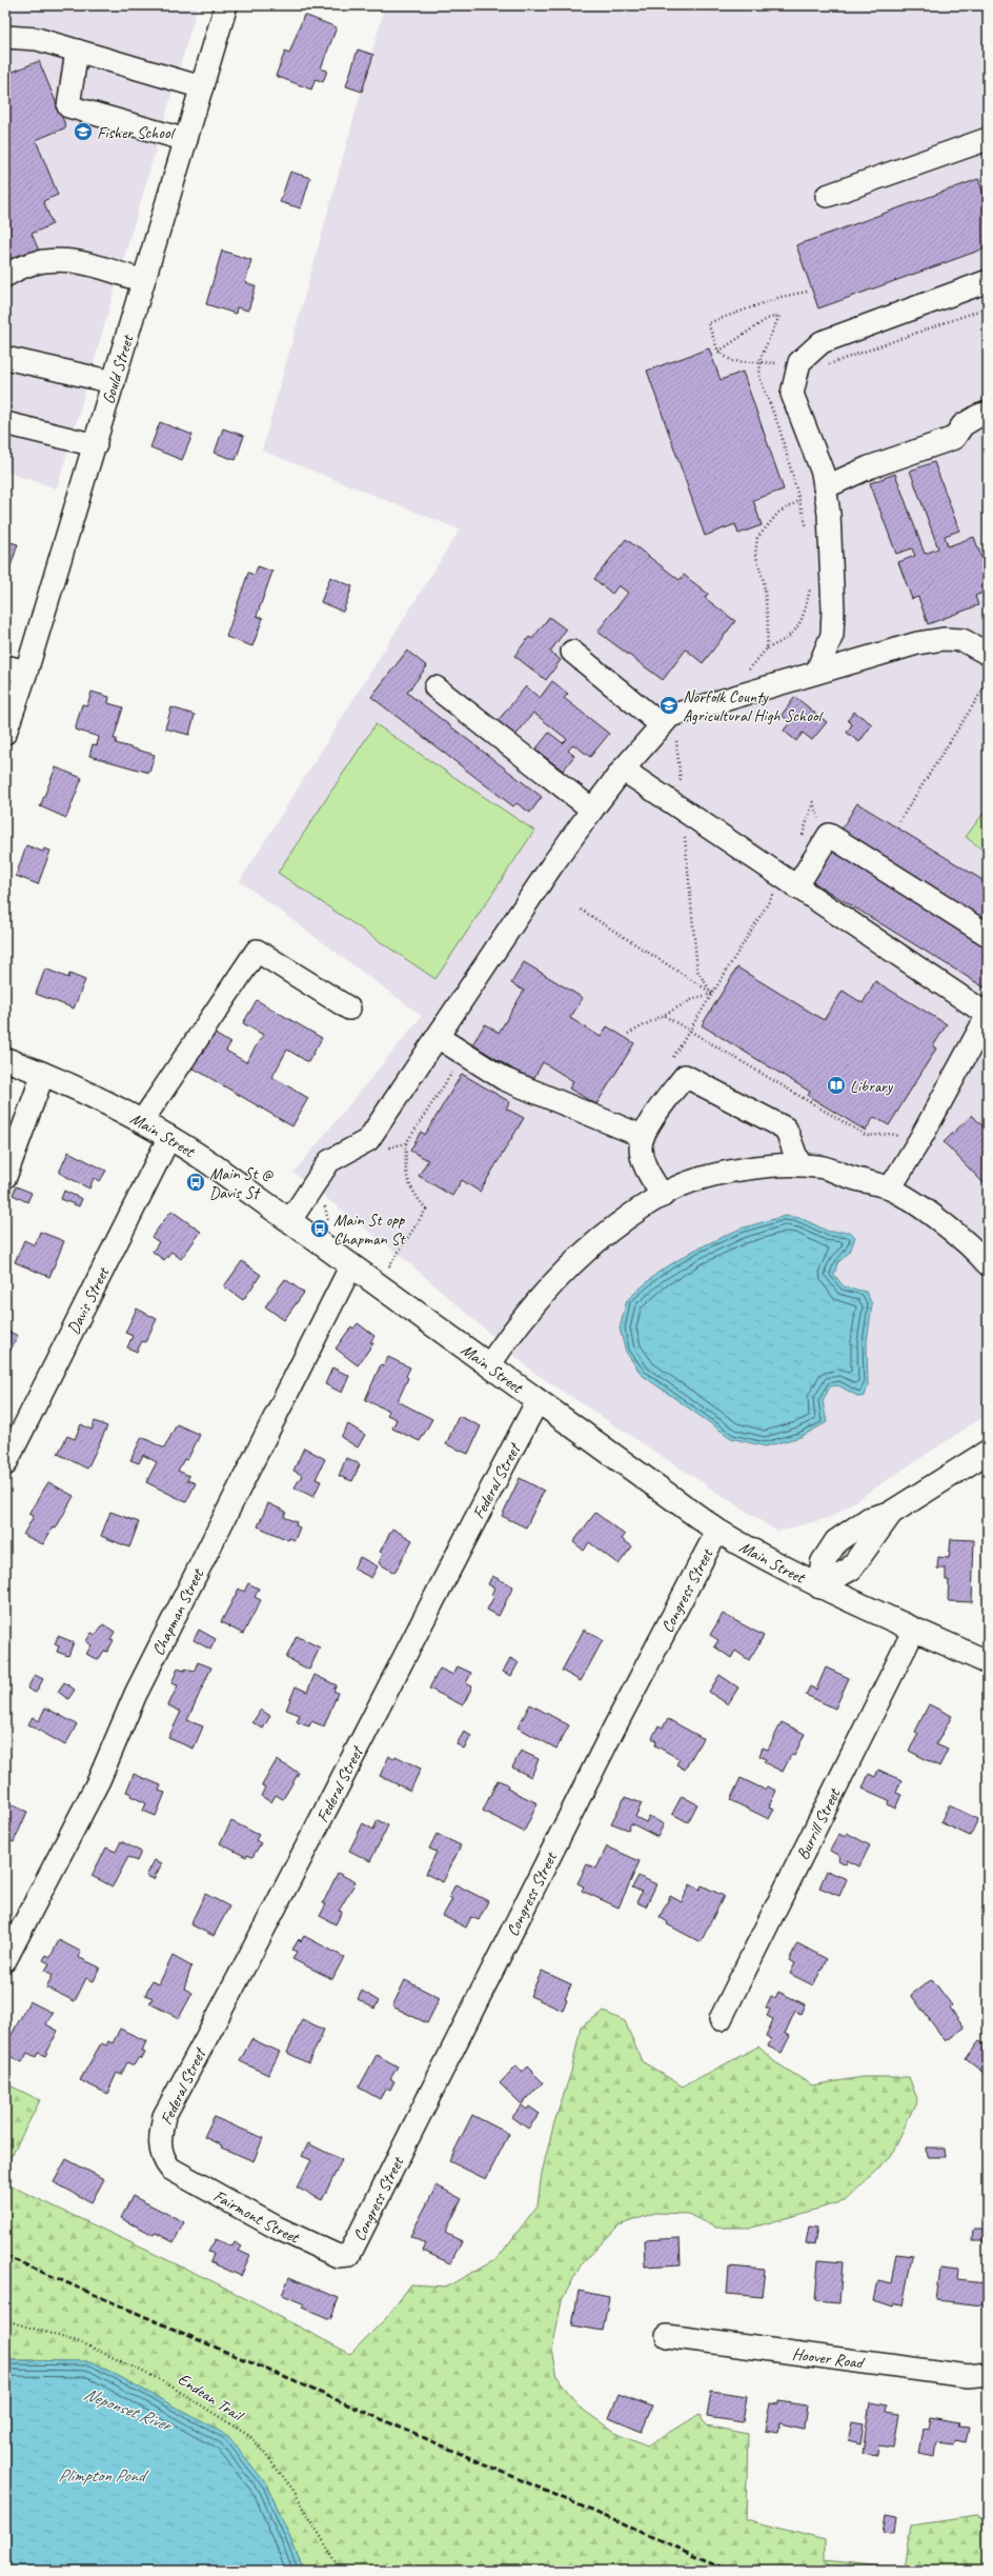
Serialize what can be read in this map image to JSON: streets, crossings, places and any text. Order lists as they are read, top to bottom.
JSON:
{
  "streets": {
    "main road": ["Main Street"],
    "street": [
      "Gould Street",
      "Davis Street",
      "Federal Street",
      "Congress Street",
      "Chapman Street",
      "Burrill Street",
      "Fairmont Street",
      "Hoover Road"
    ],
    "path": ["Endean Trail"]
  },
  "crossings": [
    ["Main Street", "Davis Street"],
    ["Main Street", "Federal Street"],
    ["Main Street", "Congress Street"],
    ["Main Street", "Chapman Street"],
    ["Main Street", "Burrill Street"],
    ["Federal Street", "Fairmont Street"],
    ["Congress Street", "Fairmont Street"]
  ],
  "water": ["Neponset River", "Plimpton Pond"],
  "places": {
    "school or university": ["Fisher School", "Norfolk County Agricultural High School"],
    "library": ["Library"],
    "bus stop": ["Main St @ Davis St", "Main St opp Chapman St"]
  }
}
